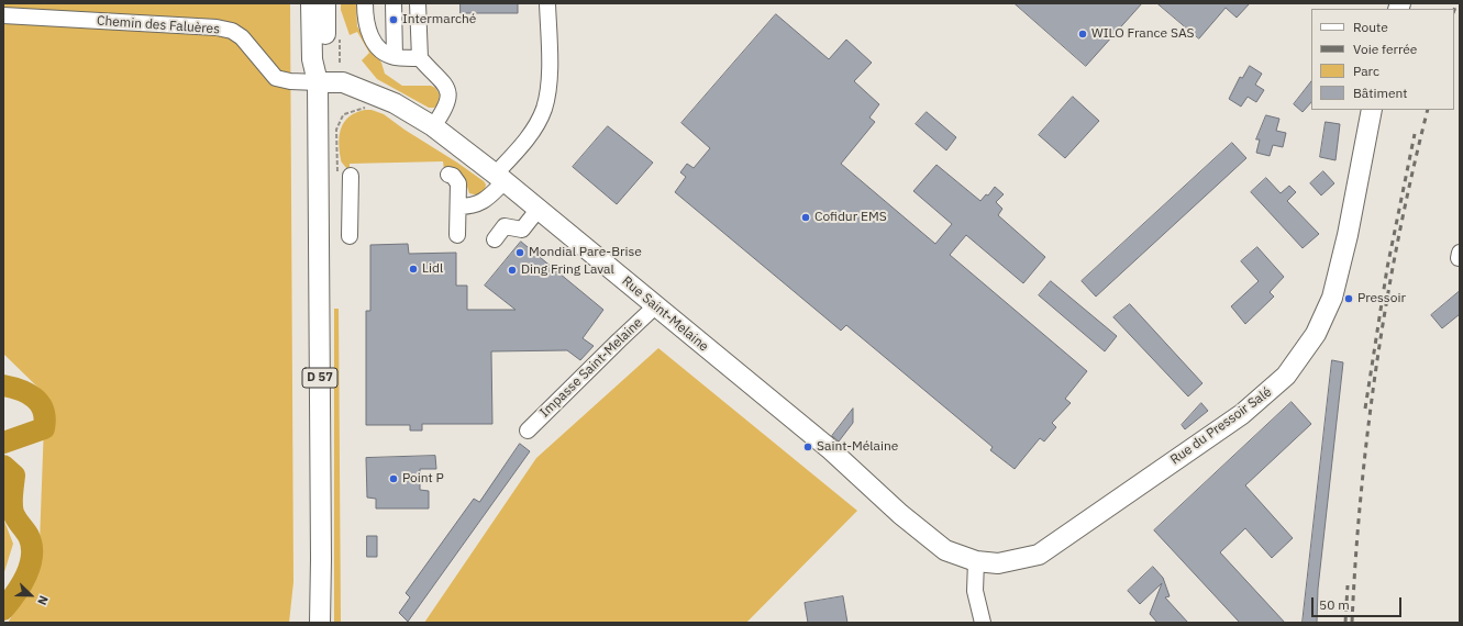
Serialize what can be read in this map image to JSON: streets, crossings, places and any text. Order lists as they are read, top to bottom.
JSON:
{
  "streets": {
    "main road": ["Rue Saint-Melaine", "D 57", "Rue du Pressoir Salé"],
    "street": ["Chemin des Faluères", "Impasse Saint-Melaine"]
  },
  "crossings": [
    ["Chemin des Faluères", "Rue Saint-Melaine"],
    ["Chemin des Faluères", "D 57"],
    ["Rue Saint-Melaine", "Impasse Saint-Melaine"],
    ["Rue Saint-Melaine", "D 57"],
    ["Rue Saint-Melaine", "Rue du Pressoir Salé"]
  ],
  "places": [
    "Intermarché",
    "WILO France SAS",
    "Cofidur EMS",
    "Mondial Pare-Brise",
    "Lidl",
    "Ding Fring Laval",
    "Pressoir",
    "Saint-Mélaine",
    "Point P"
  ],
  "legend": [
    "Route",
    "Voie ferrée",
    "Parc",
    "Bâtiment"
  ],
  "scale_bar": "50 m",
  "north": "bottom right"
}
